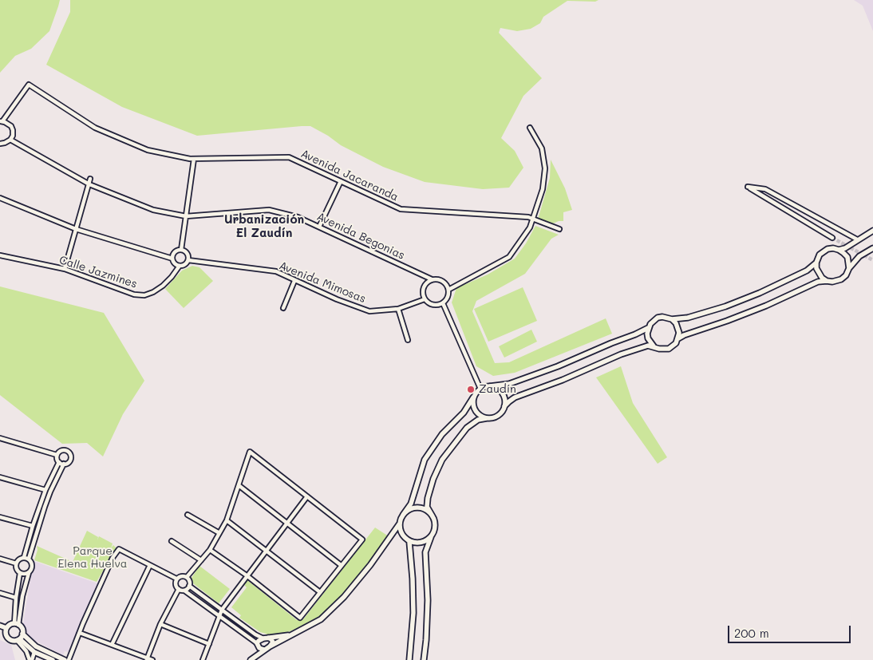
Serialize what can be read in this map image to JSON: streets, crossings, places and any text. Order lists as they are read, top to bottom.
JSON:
{
  "streets": {
    "street": [
      "Avenida Jacaranda",
      "Avenida Begonias",
      "Calle Jazmines",
      "Avenida Mimosas"
    ]
  },
  "crossings": [
    ["Avenida Begonias", "Avenida Mimosas"],
    ["Calle Jazmines", "Avenida Mimosas"]
  ],
  "districts": ["Urbanización El Zaudín"],
  "parks": ["Parque Elena Huelva"],
  "places": ["Zaudín"],
  "scale_bar": "200 m"
}
